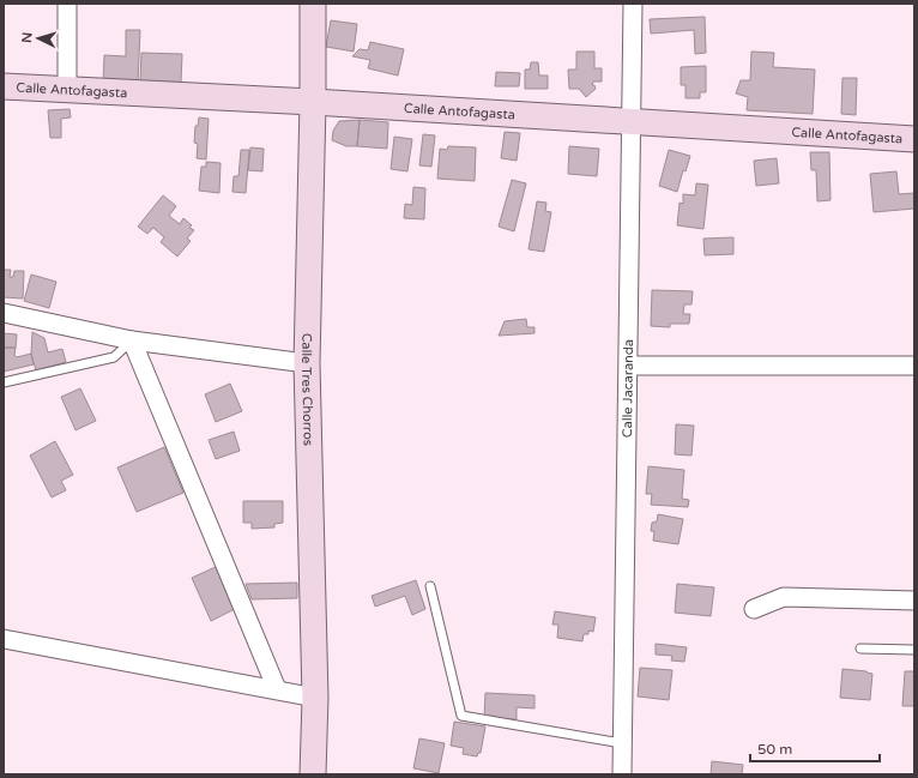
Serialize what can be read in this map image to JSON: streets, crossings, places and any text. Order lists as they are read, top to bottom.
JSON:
{
  "streets": {
    "main road": ["Calle Antofagasta", "Calle Tres Chorros"],
    "street": ["Calle Jacaranda"]
  },
  "crossings": [
    ["Calle Antofagasta", "Calle Tres Chorros"],
    ["Calle Antofagasta", "Calle Jacaranda"]
  ],
  "scale_bar": "50 m",
  "north": "left"
}
